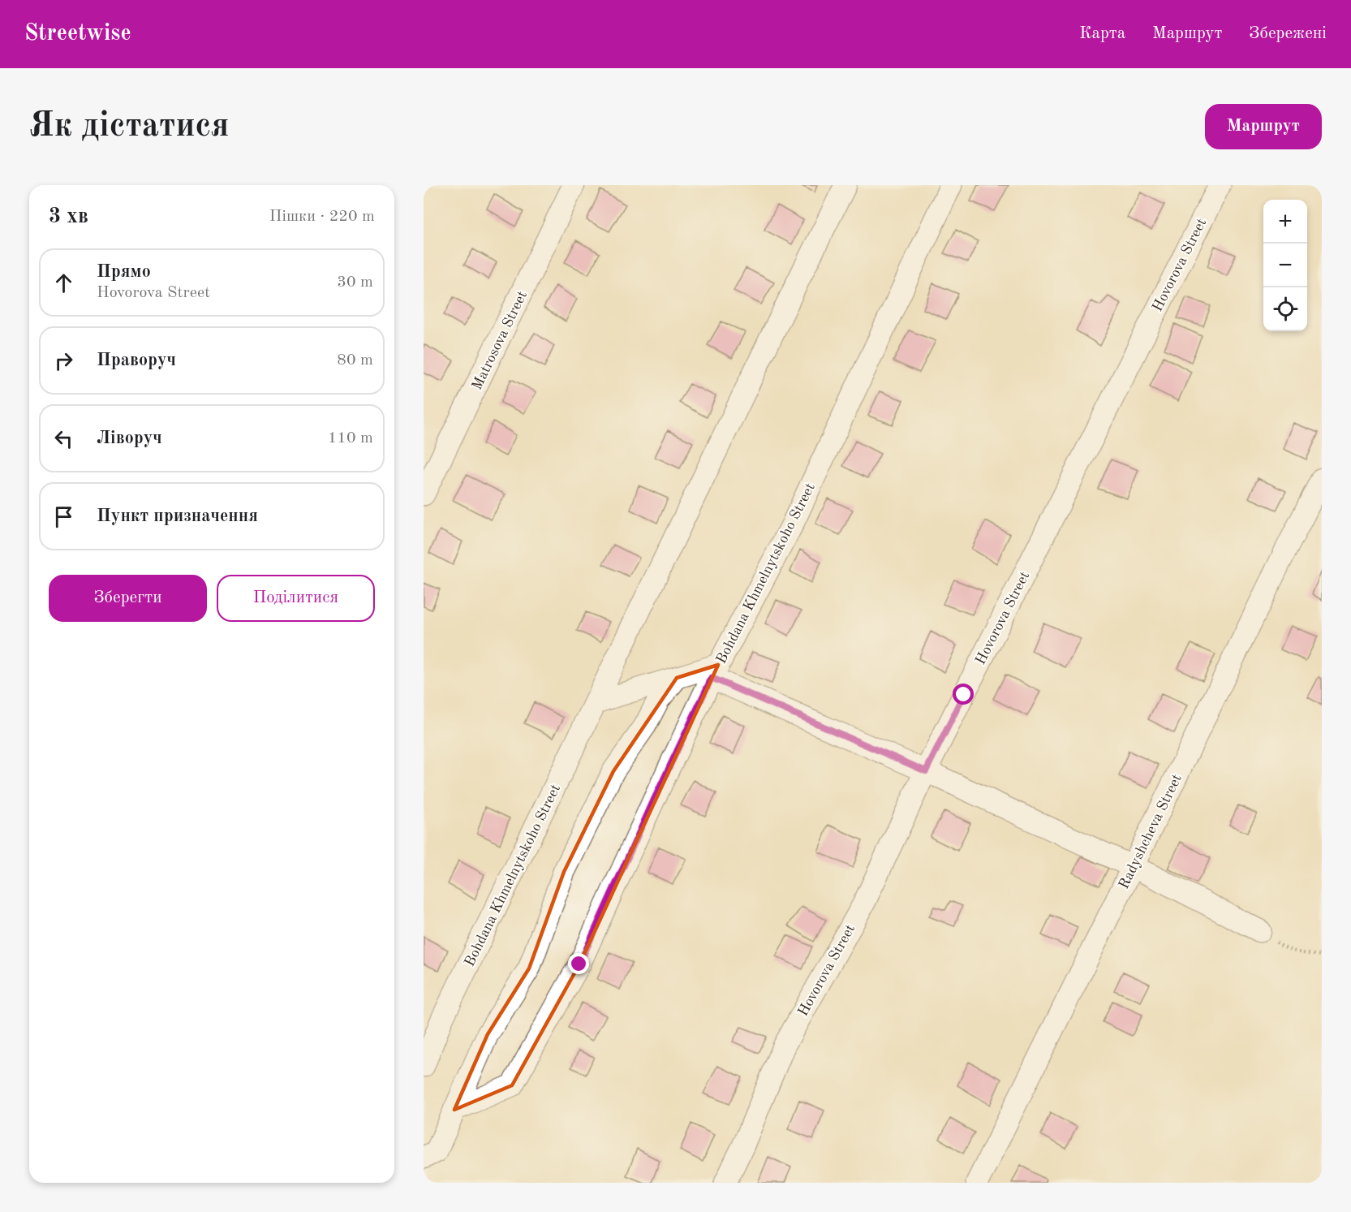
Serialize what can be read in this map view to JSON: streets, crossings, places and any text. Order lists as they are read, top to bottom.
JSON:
{
  "streets": {
    "street": [
      "Hovorova Street",
      "Matrosova Street",
      "Bohdana Khmelnytskoho Street",
      "Radyshcheva Street"
    ]
  },
  "page": {
    "header": "Streetwise",
    "nav": ["Карта", "Маршрут", "Збережені"],
    "buttons": [
      "Маршрут",
      ["Зберегти", "Поділитися"]
    ],
    "title": "Як дістатися",
    "heading": ["3 хв", "Пішки · 220 m"],
    "map_buttons": ["+", "−"],
    "list": [
      ["Прямо", "Hovorova Street", "30 m"],
      ["Праворуч", "80 m"],
      ["Ліворуч", "110 m"],
      "Пункт призначення"
    ]
  }
}
